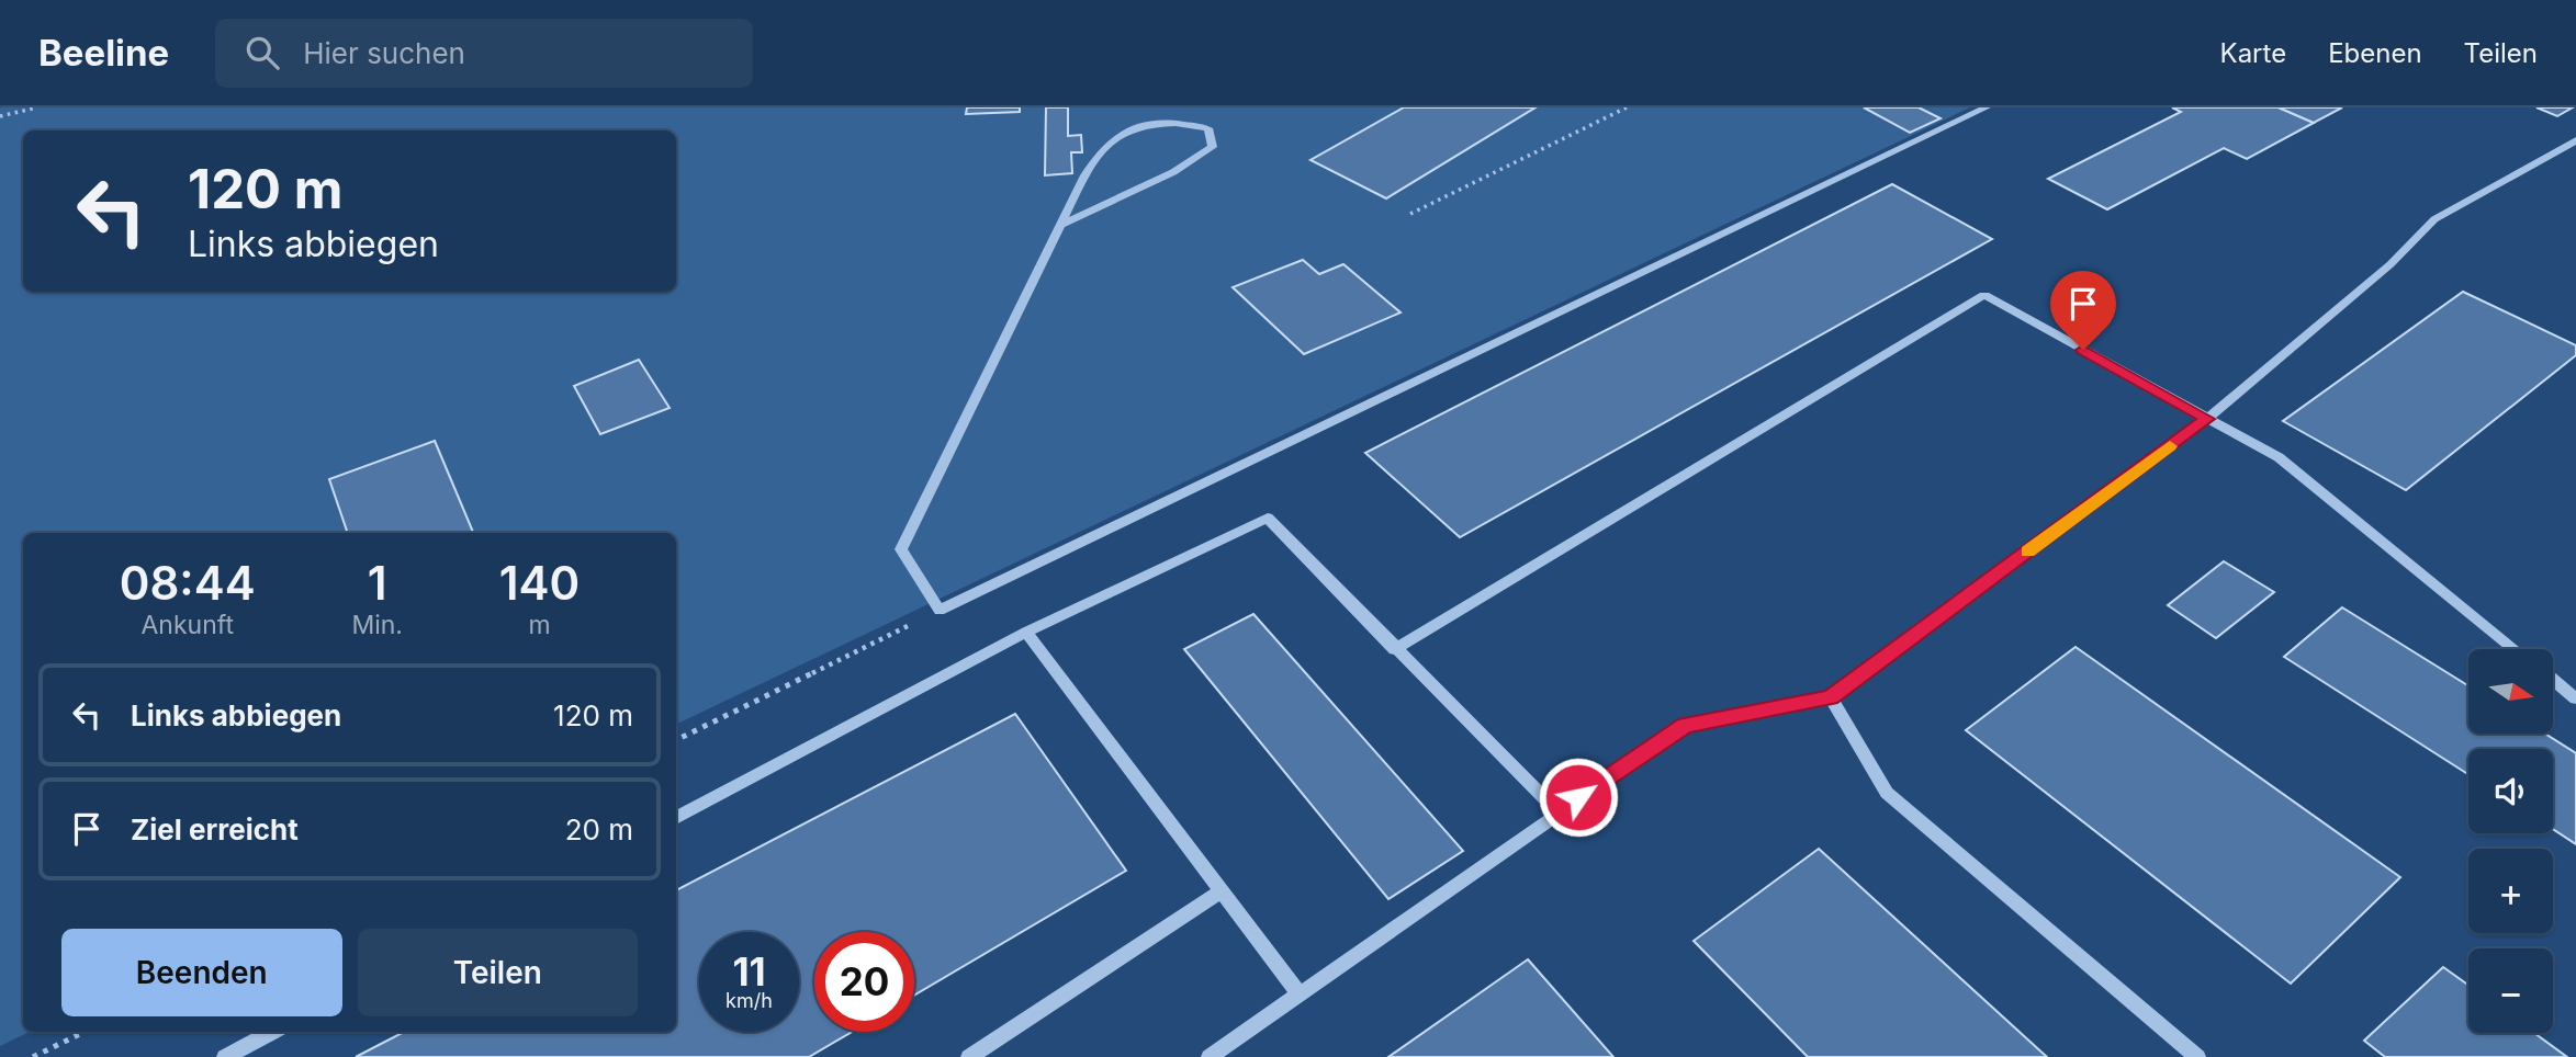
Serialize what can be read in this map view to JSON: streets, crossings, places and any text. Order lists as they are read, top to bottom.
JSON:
{
  "north": "right",
  "page": {
    "header": "Beeline",
    "search": "Hier suchen",
    "nav": ["Karte", "Ebenen", "Teilen"],
    "turn": ["120 m", "Links abbiegen"],
    "eta": [
      "08:44",
      "Ankunft",
      "1",
      "Min.",
      "140",
      "m"
    ],
    "map_buttons": ["+", "−"],
    "list": [
      {
        "name": "Links abbiegen",
        "value": "120 m"
      },
      {
        "name": "Ziel erreicht",
        "value": "20 m"
      }
    ],
    "buttons": ["Beenden", "Teilen"],
    "speed": "11 km/h",
    "limit": "20"
  }
}
